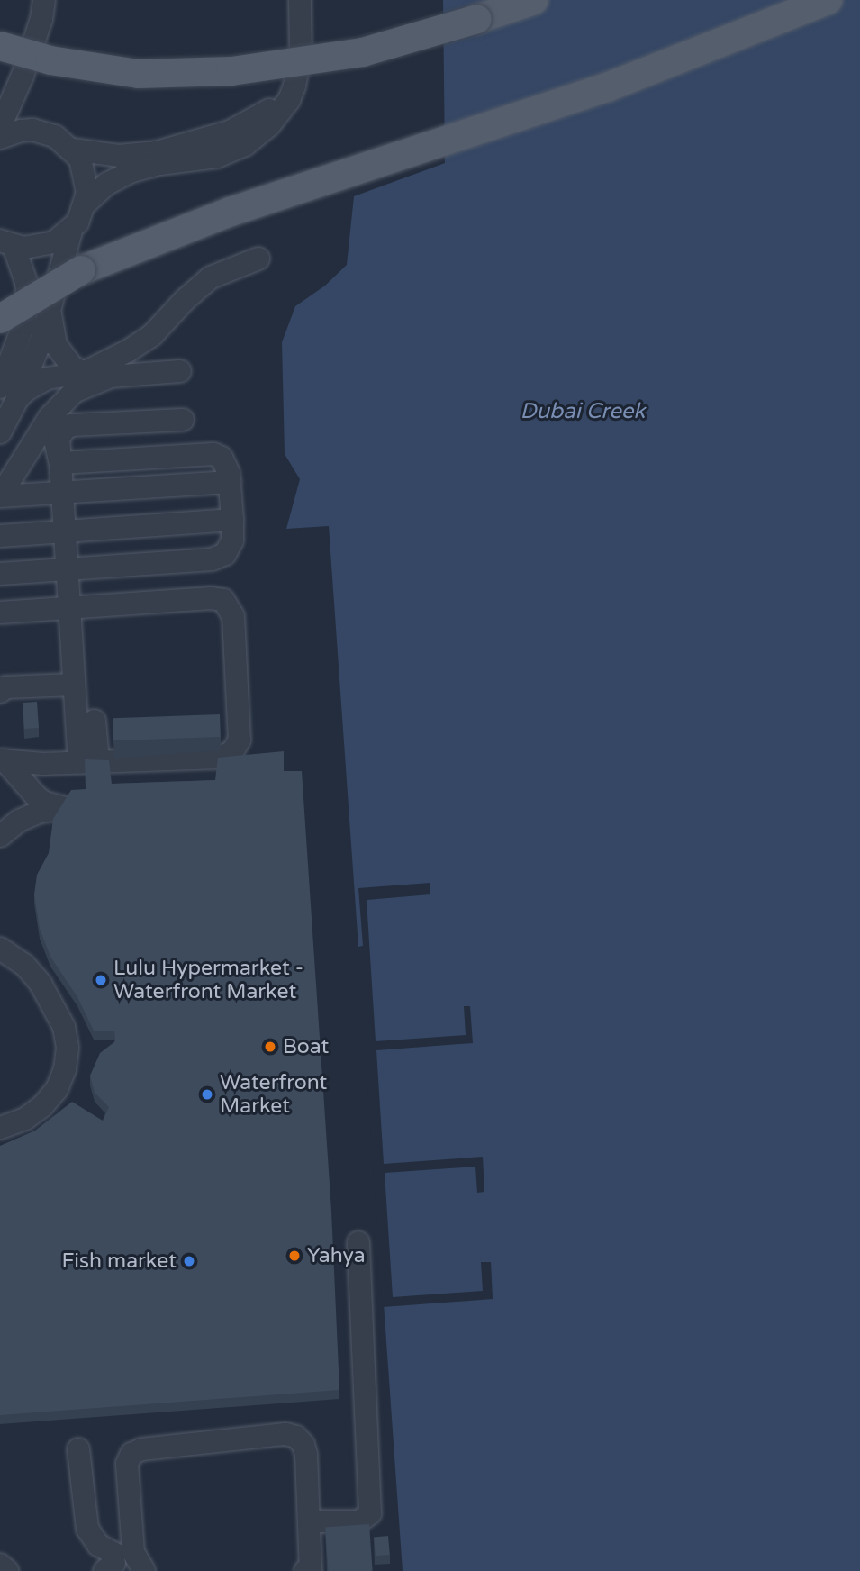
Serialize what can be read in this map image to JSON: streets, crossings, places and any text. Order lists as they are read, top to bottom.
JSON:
{
  "water": ["Dubai Creek"],
  "places": [
    "Lulu Hypermarket - Waterfront Market",
    "Boat",
    "Waterfront Market",
    "Yahya",
    "Fish market"
  ]
}
